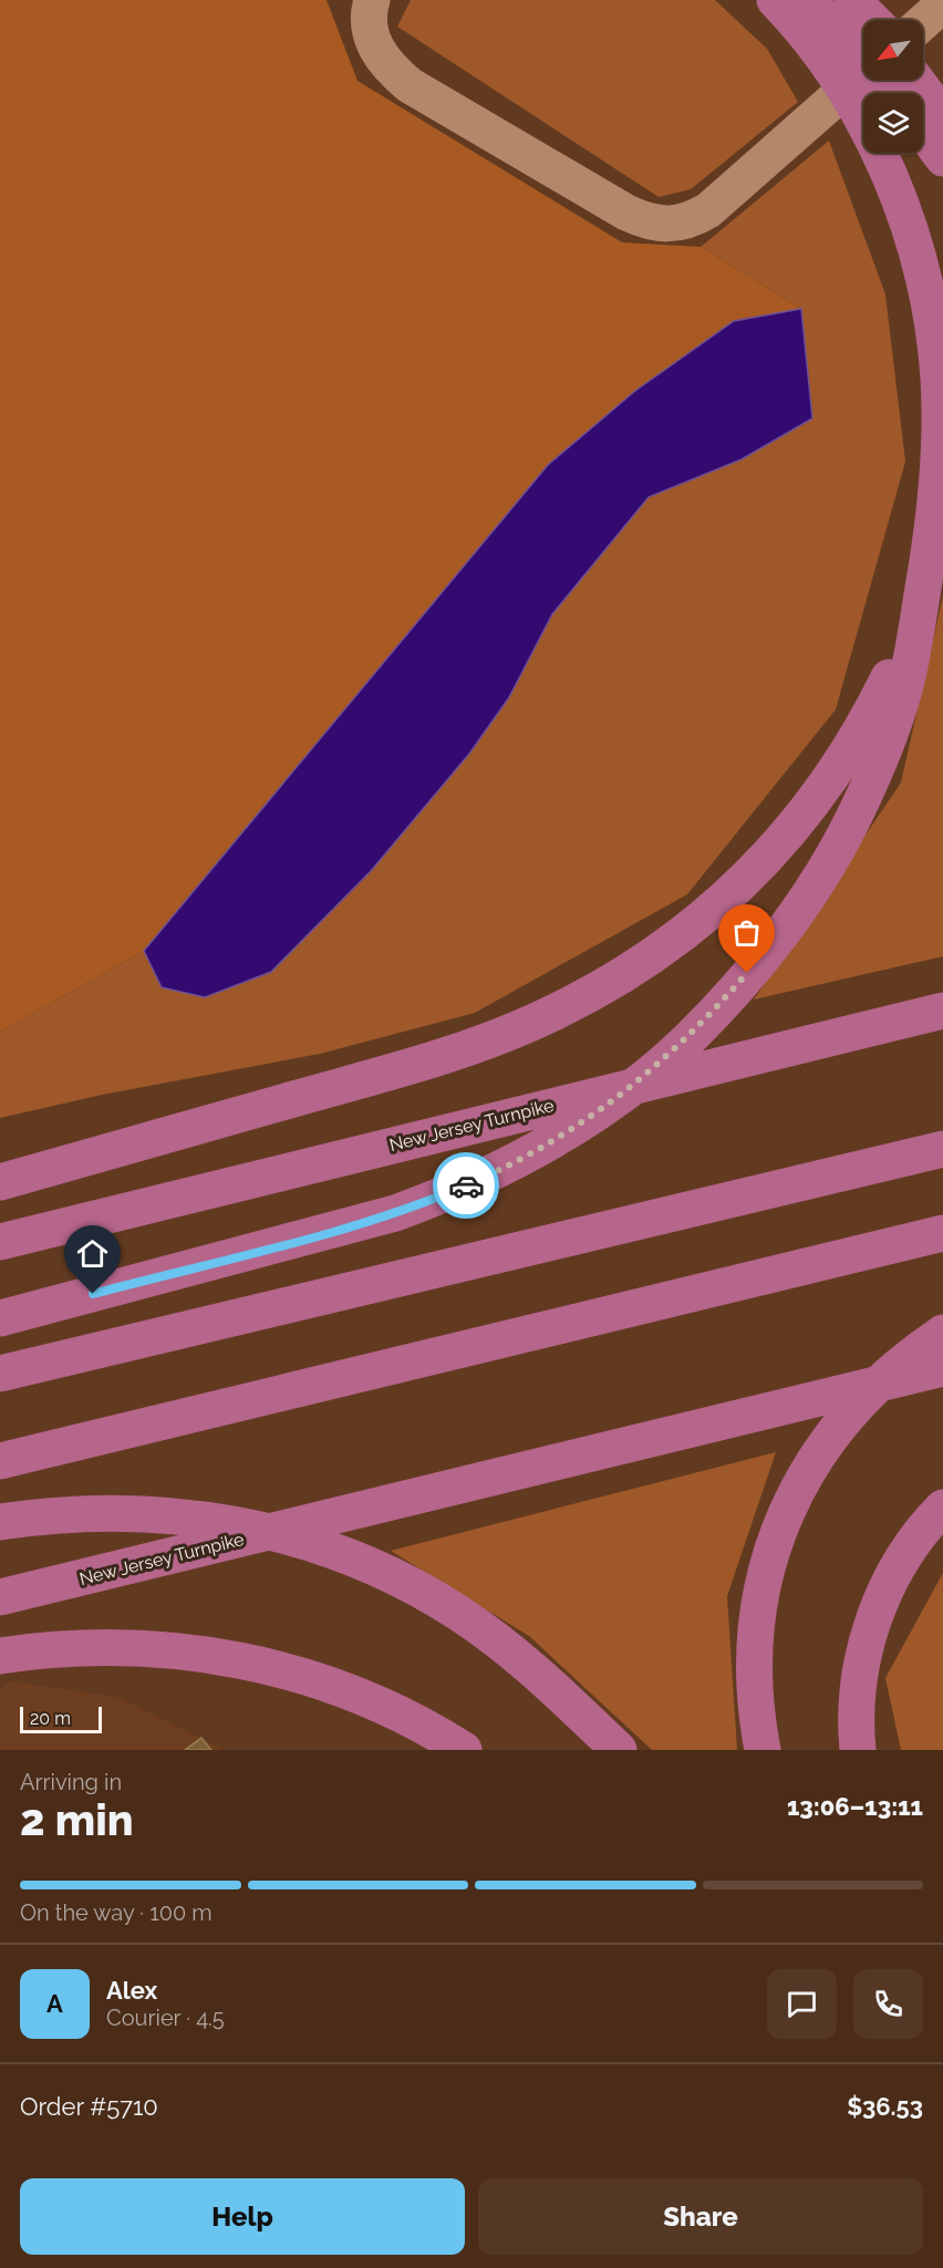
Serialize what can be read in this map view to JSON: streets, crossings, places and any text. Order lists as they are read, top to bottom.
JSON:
{
  "streets": {
    "highway": ["New Jersey Turnpike"]
  },
  "scale_bar": "20 m",
  "north": "bottom left",
  "page": {
    "scale": "20 m",
    "heading": ["2 min", "Arriving in", "13:06–13:11"],
    "panel": [
      "Alex",
      "Courier · 4.5",
      "Order #5710",
      "$36.53"
    ],
    "bar": "On the way · 100 m",
    "round": "A",
    "buttons": ["Help", "Share"]
  }
}
